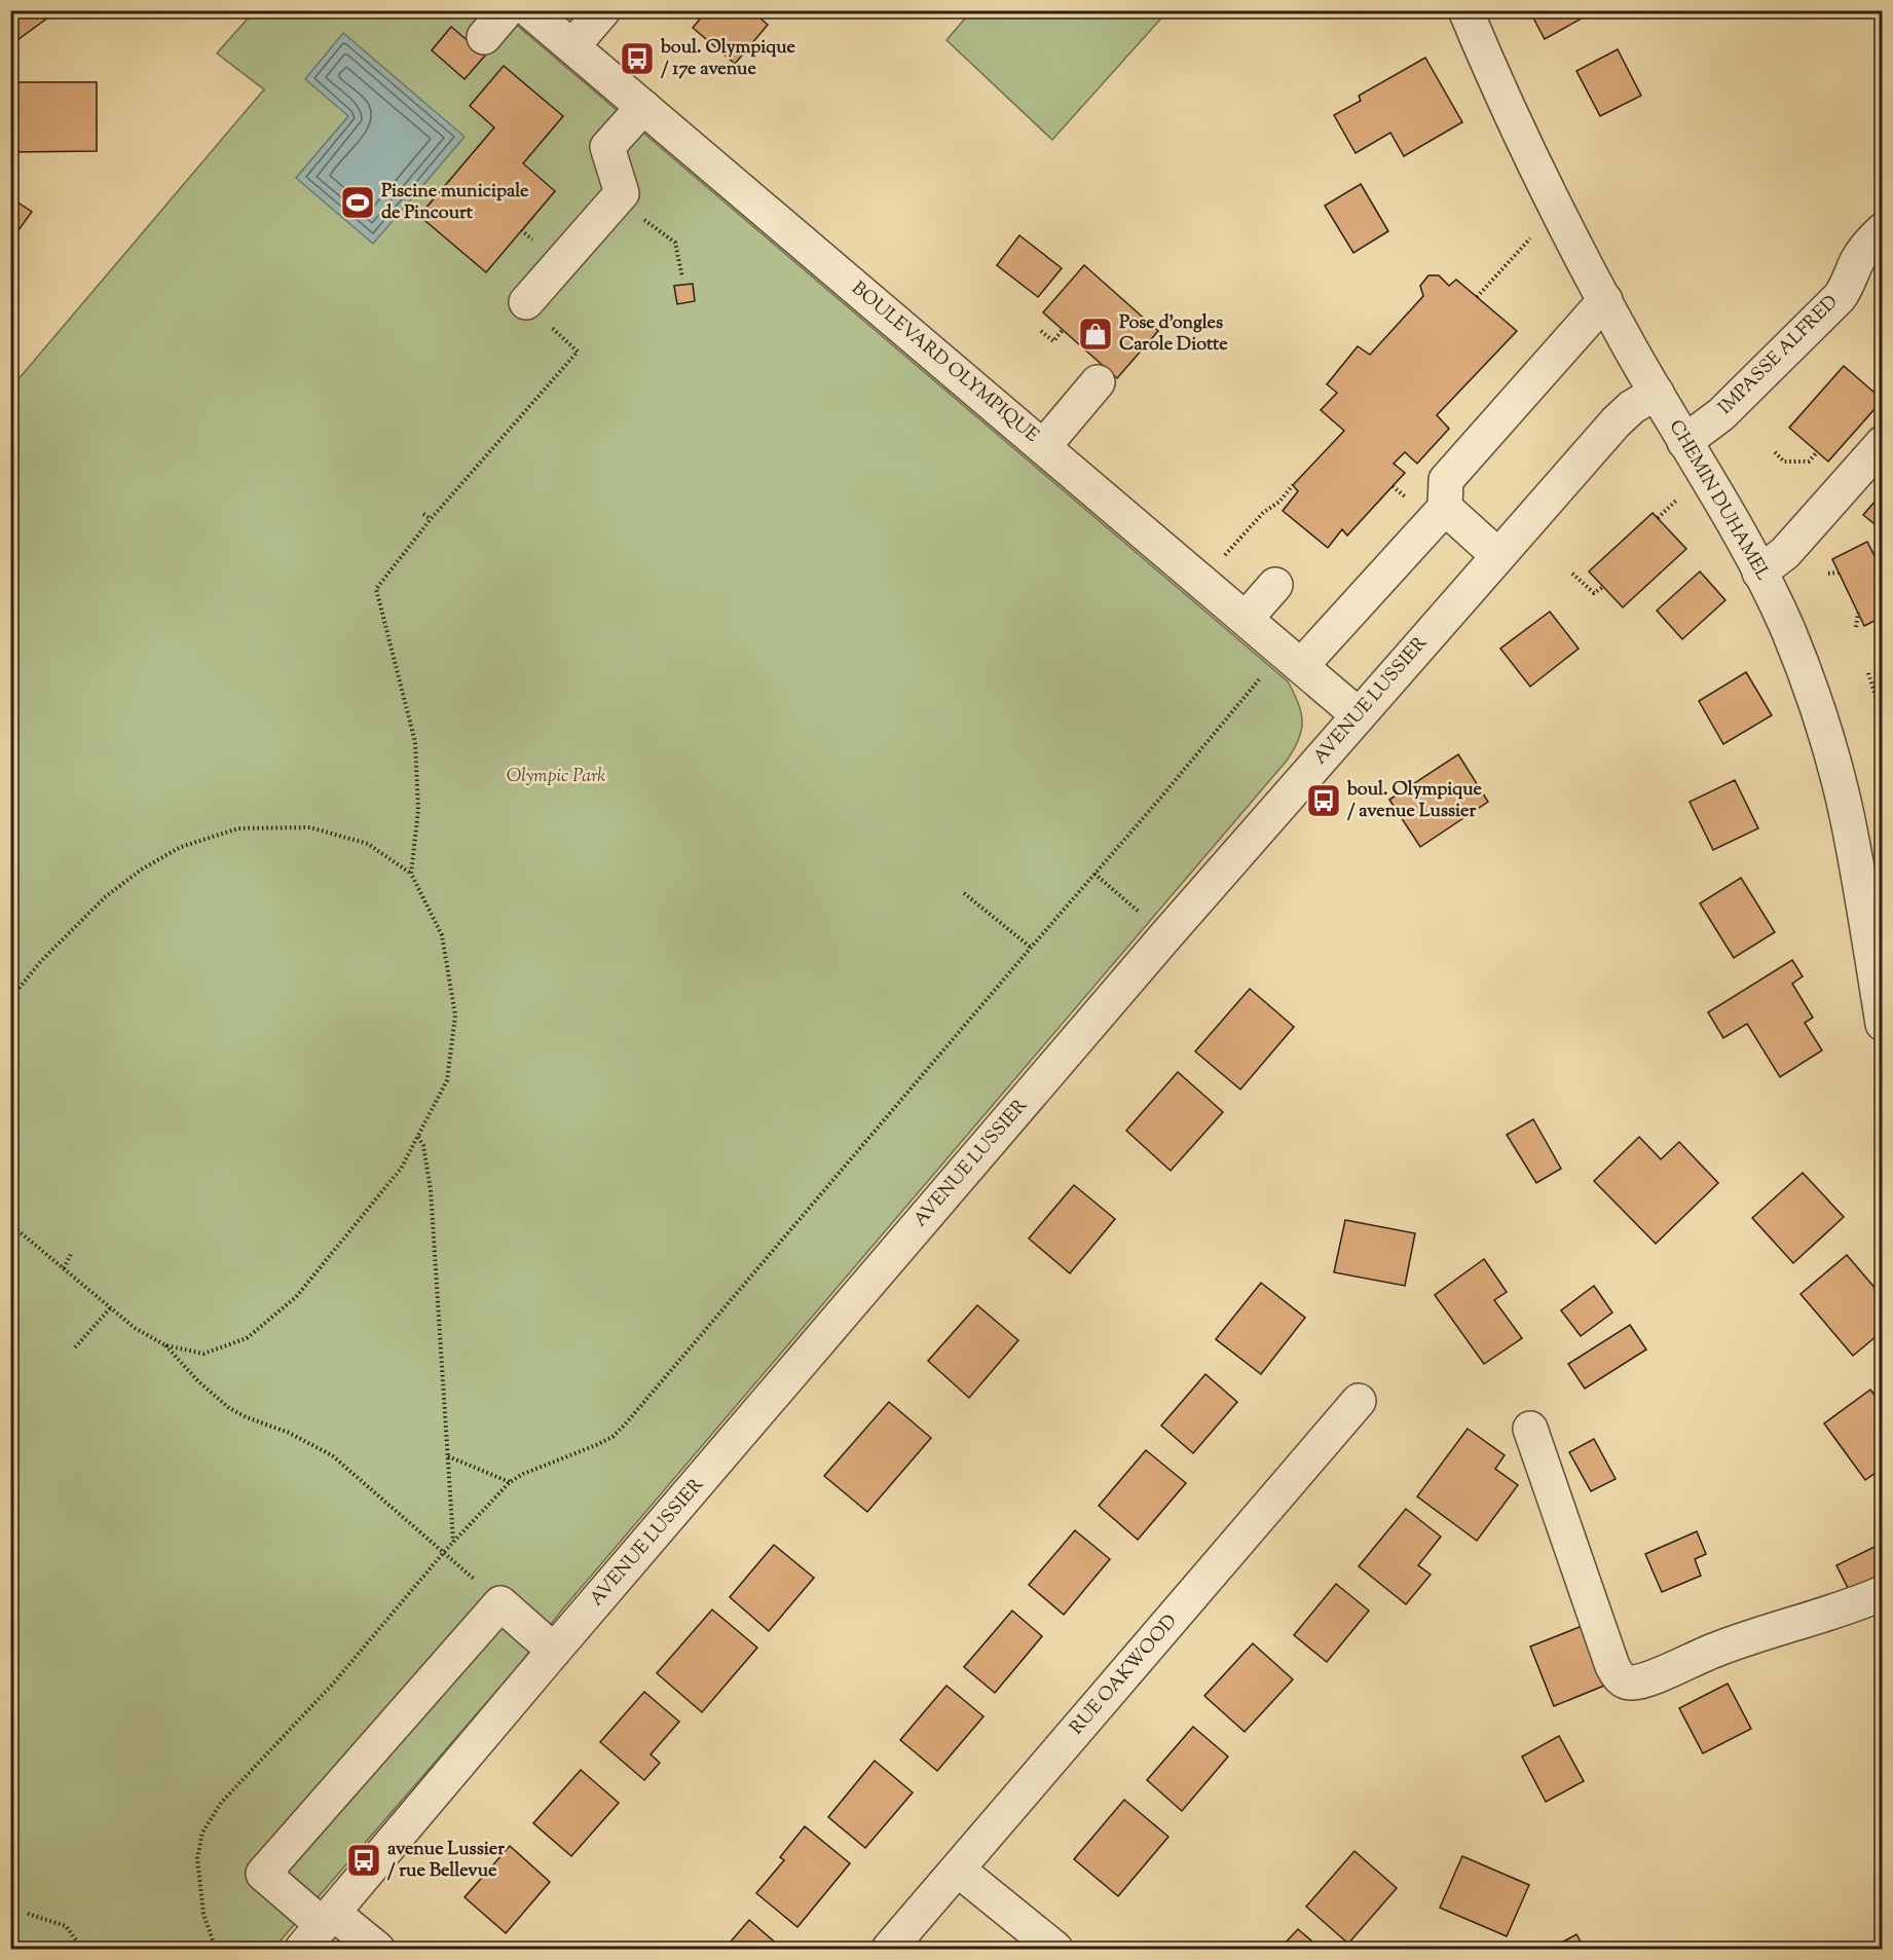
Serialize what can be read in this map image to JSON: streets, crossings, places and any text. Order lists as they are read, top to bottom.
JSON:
{
  "streets": {
    "street": [
      "IMPASSE ALFRED",
      "BOULEVARD OLYMPIQUE",
      "CHEMIN DUHAMEL",
      "AVENUE LUSSIER",
      "RUE OAKWOOD"
    ]
  },
  "crossings": [
    ["IMPASSE ALFRED", "CHEMIN DUHAMEL"],
    ["BOULEVARD OLYMPIQUE", "AVENUE LUSSIER"],
    ["CHEMIN DUHAMEL", "AVENUE LUSSIER"]
  ],
  "parks": ["Olympic Park"],
  "places": {
    "bus stop": ["boul. Olympique / 17e avenue", "boul. Olympique / avenue Lussier", "avenue Lussier / rue Bellevue"],
    "sports": ["Piscine municipale de Pincourt"],
    "shop": ["Pose d'ongles Carole Diotte"]
  }
}
